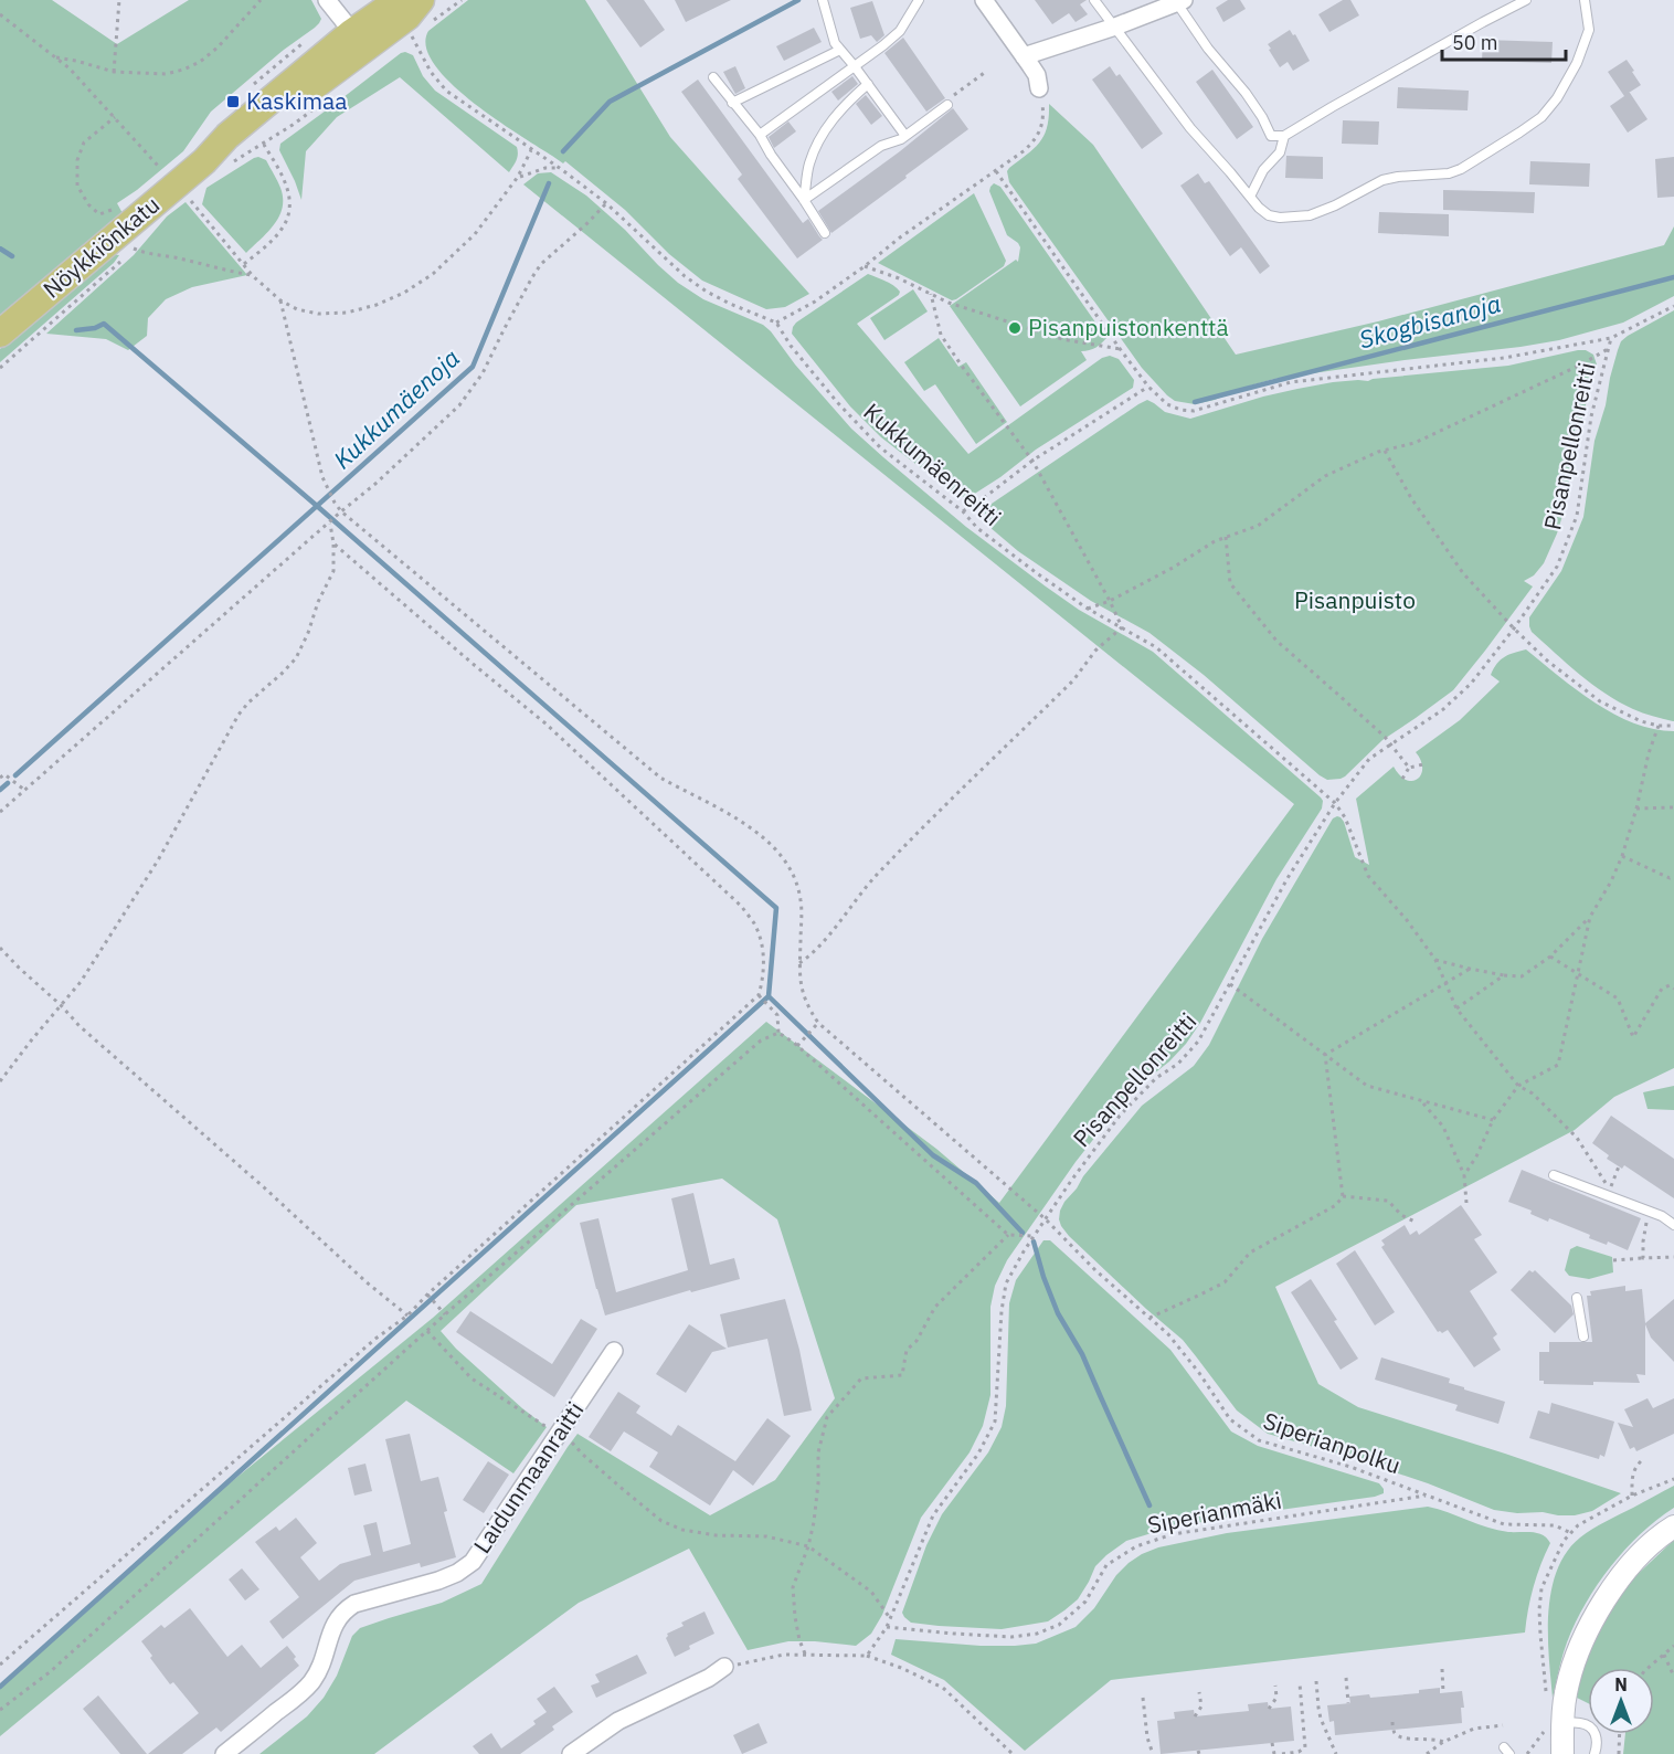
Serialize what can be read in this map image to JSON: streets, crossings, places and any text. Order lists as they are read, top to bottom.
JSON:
{
  "streets": {
    "main road": ["Nöykkiönkatu"],
    "street": ["Laidunmaanraitti"],
    "path": [
      "Pisanpellonreitti",
      "Kukkumäenreitti",
      "Siperianpolku",
      "Siperianmäki"
    ]
  },
  "crossings": [
    ["Pisanpellonreitti", "Kukkumäenreitti"],
    ["Pisanpellonreitti", "Siperianpolku"],
    ["Pisanpellonreitti", "Siperianmäki"],
    ["Siperianpolku", "Siperianmäki"]
  ],
  "water": ["Skogbisanoja", "Kukkumäenoja"],
  "parks": ["Pisanpuisto"],
  "places": {
    "transit": ["Kaskimaa"],
    "other": ["Pisanpuistonkenttä"]
  },
  "scale_bar": "50 m",
  "north": "top"
}
